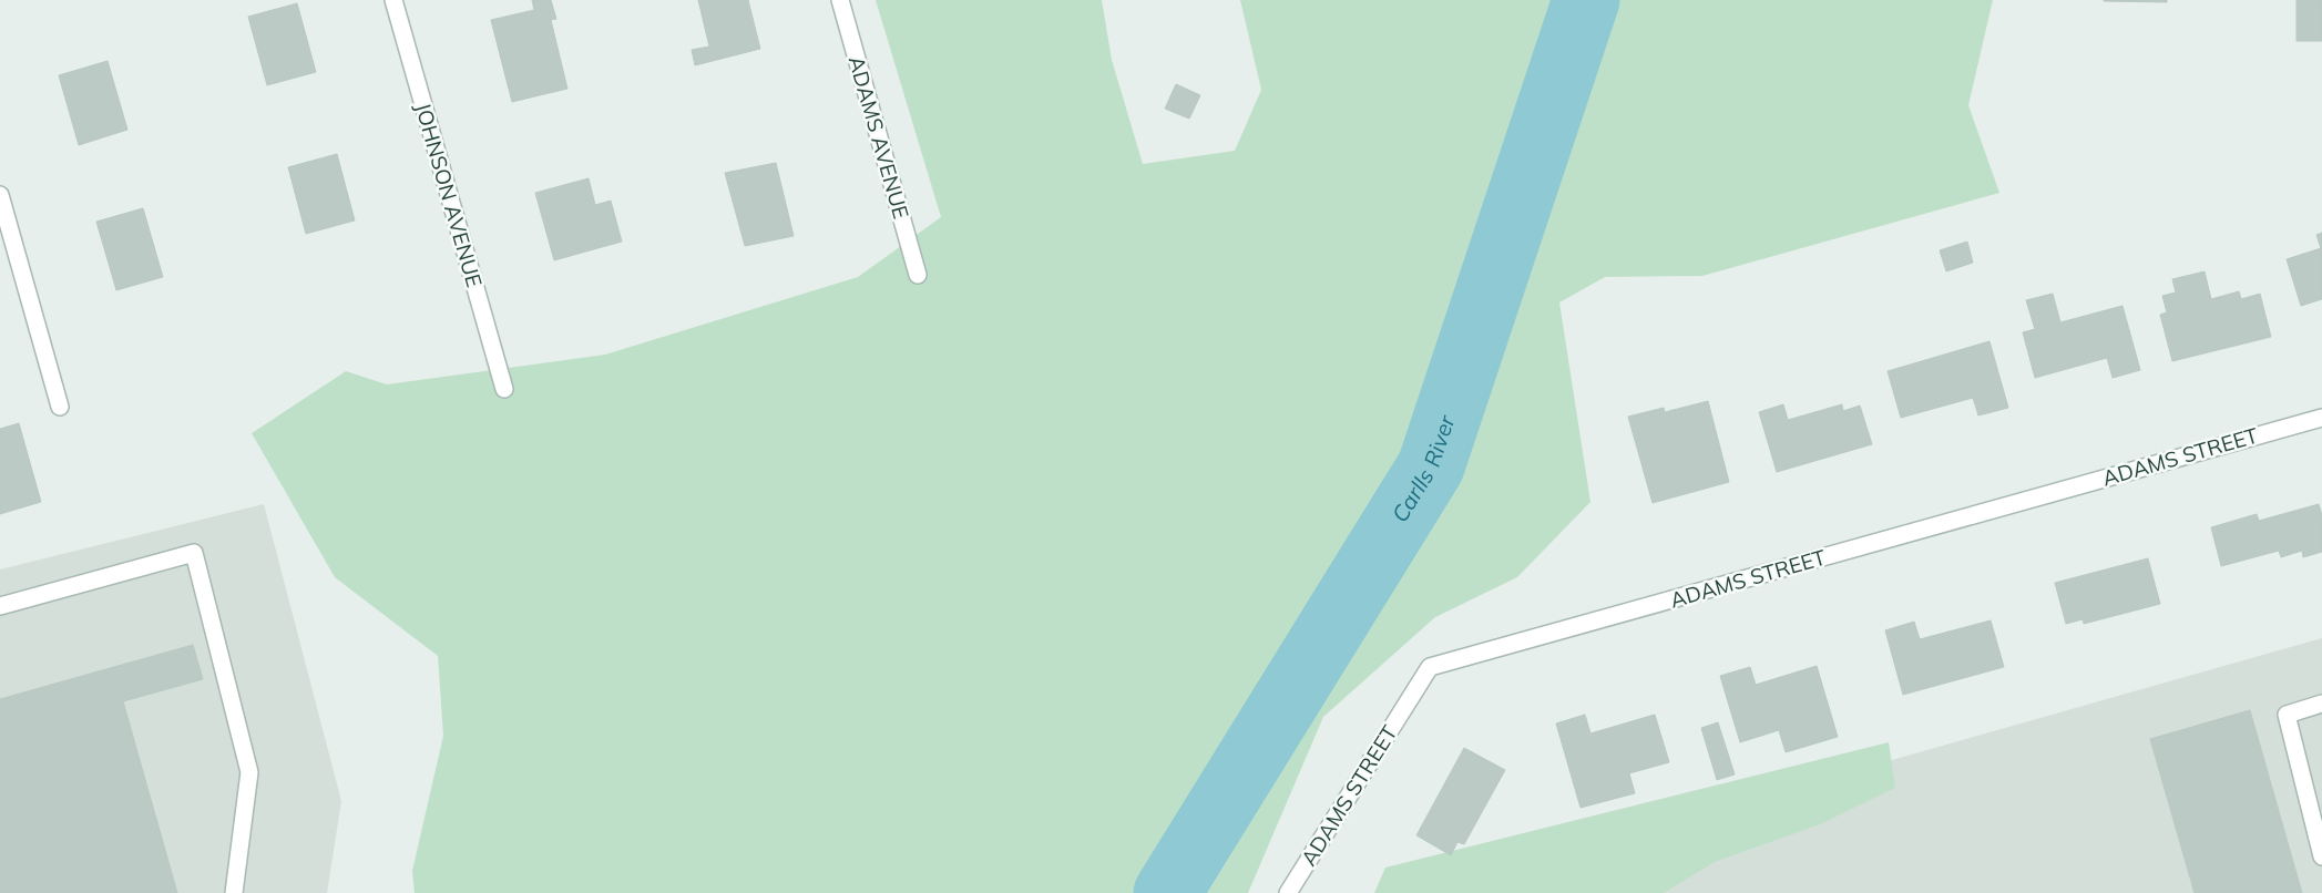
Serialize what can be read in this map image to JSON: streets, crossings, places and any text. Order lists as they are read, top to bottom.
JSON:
{
  "streets": {
    "street": ["ADAMS AVENUE", "JOHNSON AVENUE", "ADAMS STREET"]
  },
  "water": ["Carlls River"]
}
